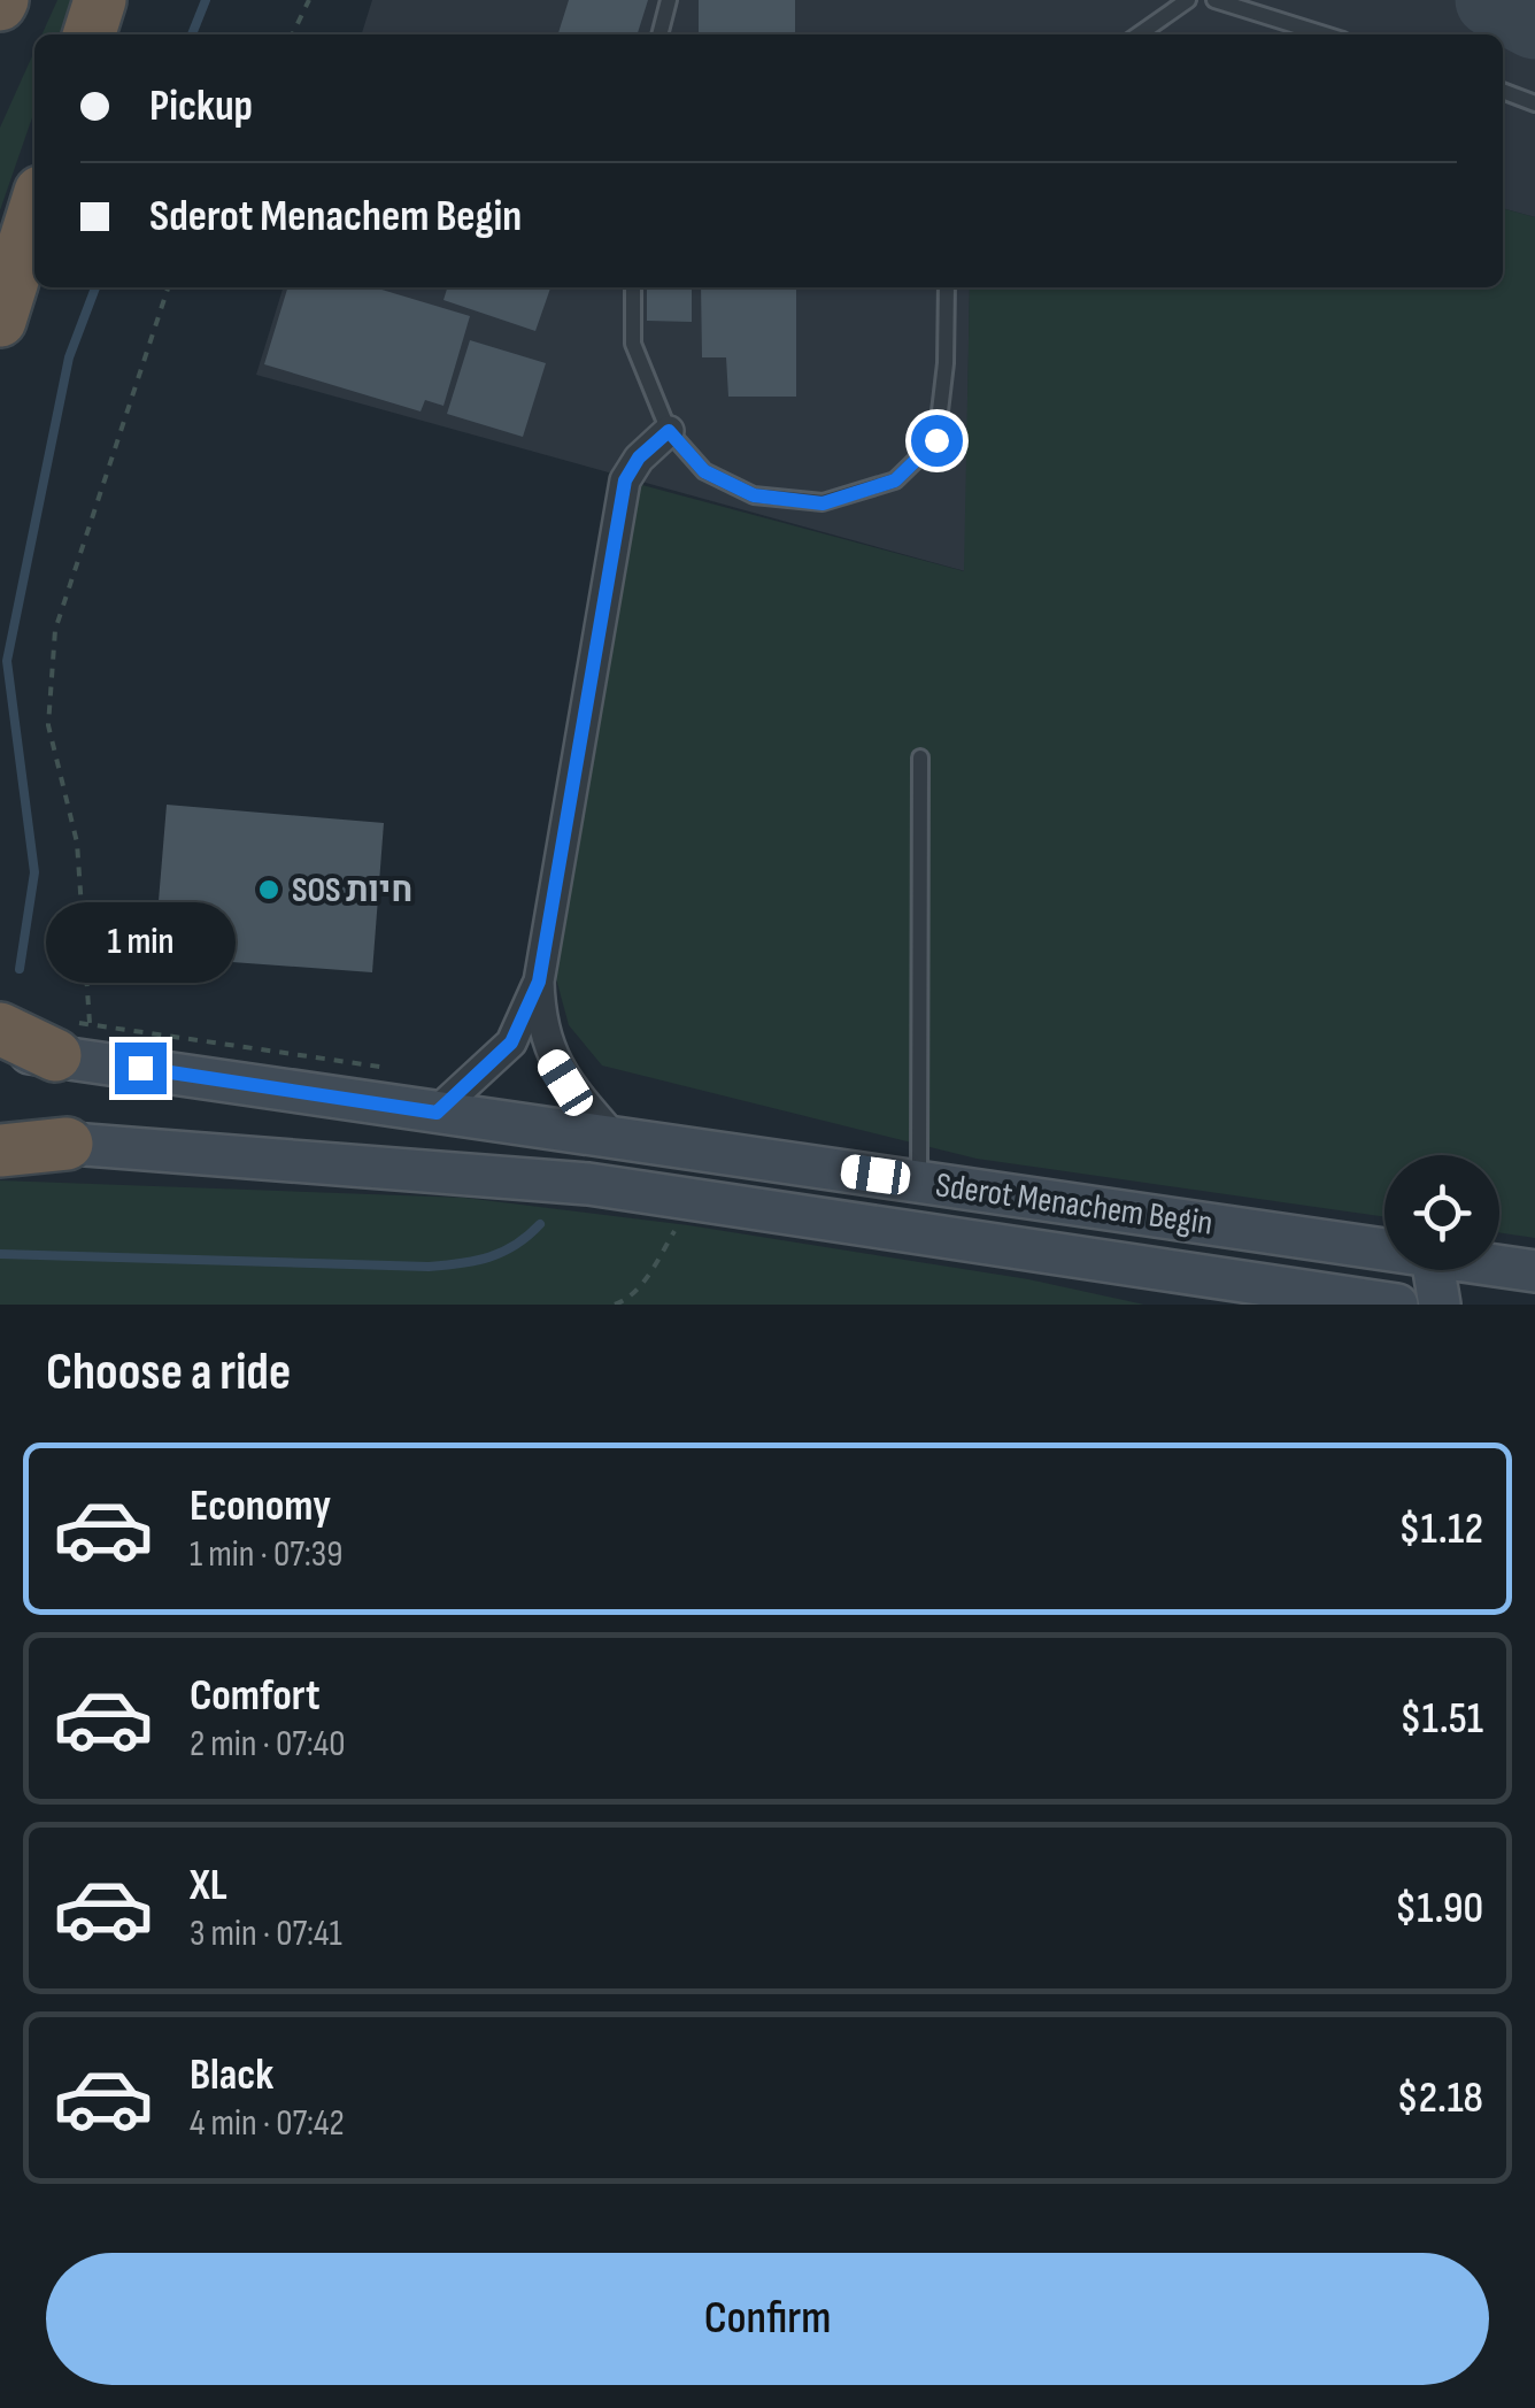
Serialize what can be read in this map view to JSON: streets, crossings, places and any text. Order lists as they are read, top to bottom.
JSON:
{
  "streets": {
    "main road": ["Sderot Menachem Begin"]
  },
  "places": ["SOS חיות"],
  "page": {
    "banner": ["Pickup", "Sderot Menachem Begin"],
    "bubble": "1 min",
    "heading": "Choose a ride",
    "list": [
      {
        "name": "Economy",
        "note": "1 min · 07:39",
        "value": "$1.12"
      },
      {
        "name": "Comfort",
        "note": "2 min · 07:40",
        "value": "$1.51"
      },
      {
        "name": "XL",
        "note": "3 min · 07:41",
        "value": "$1.90"
      },
      {
        "name": "Black",
        "note": "4 min · 07:42",
        "value": "$2.18"
      }
    ],
    "buttons": "Confirm"
  }
}
